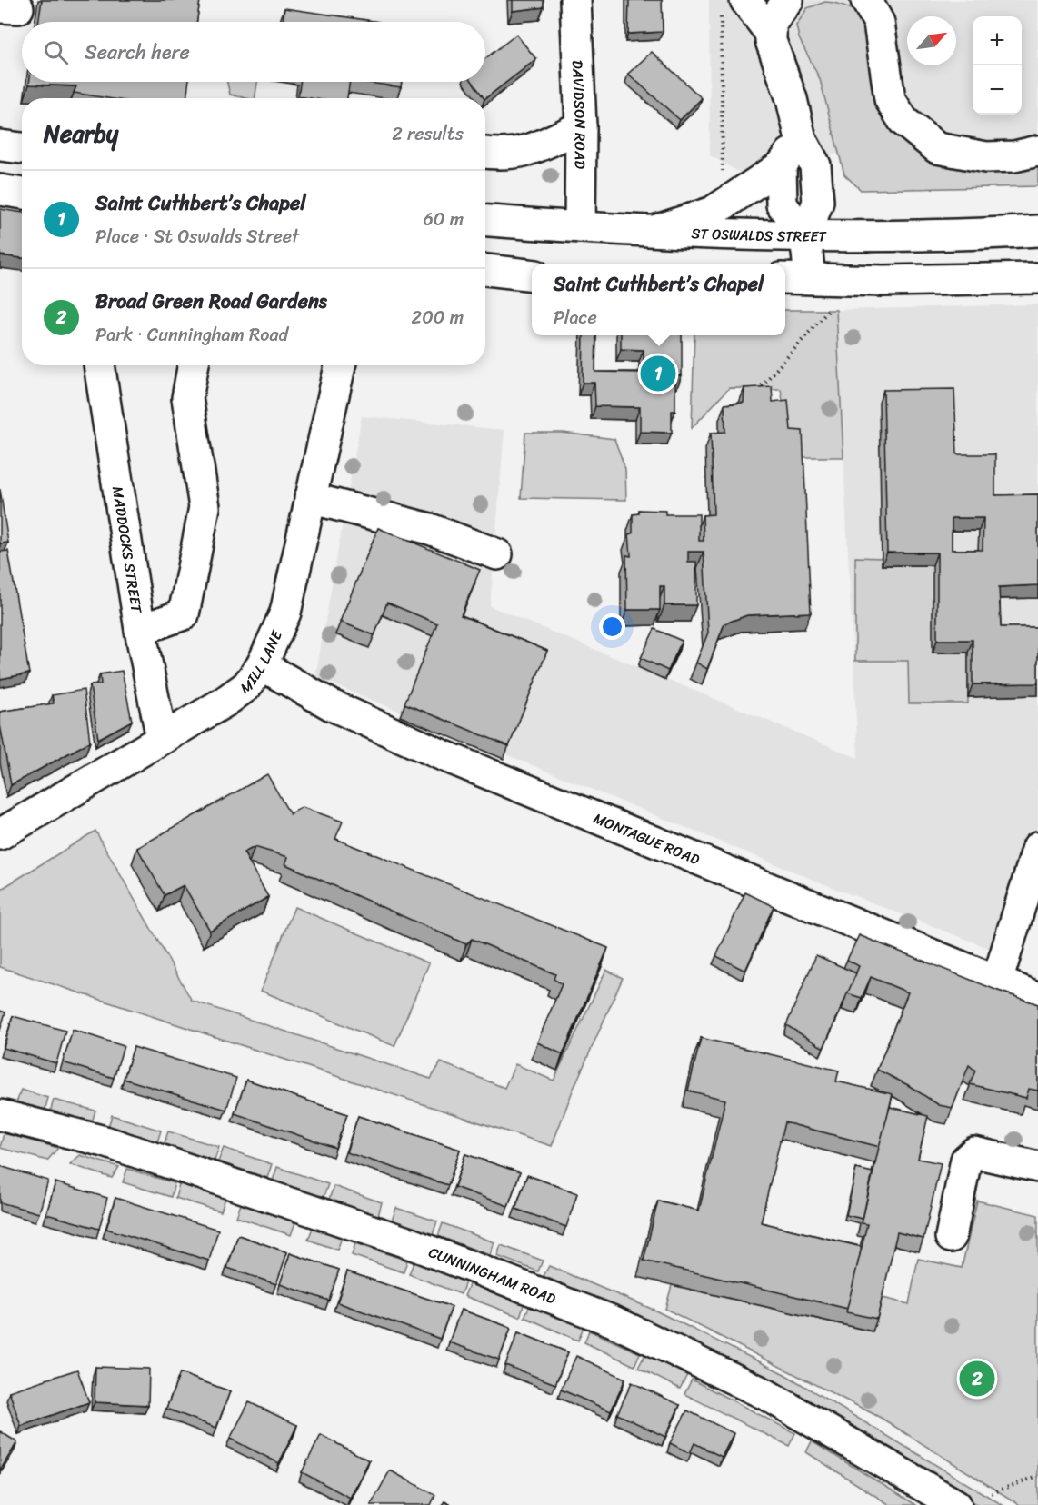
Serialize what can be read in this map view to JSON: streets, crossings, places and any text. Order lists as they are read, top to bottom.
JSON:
{
  "streets": {
    "street": [
      "DAVIDSON ROAD",
      "ST OSWALDS STREET",
      "MADDOCKS STREET",
      "MILL LANE",
      "MONTAGUE ROAD",
      "CUNNINGHAM ROAD"
    ]
  },
  "crossings": [
    ["DAVIDSON ROAD", "ST OSWALDS STREET"],
    ["MADDOCKS STREET", "MILL LANE"],
    ["MILL LANE", "MONTAGUE ROAD"]
  ],
  "north": "top right",
  "page": {
    "map_buttons": ["+", "−"],
    "search": "Search here",
    "heading": ["Nearby", "2 results"],
    "list": [
      {
        "mark": "1",
        "name": "Saint Cuthbert’s Chapel",
        "note": "Place · St Oswalds Street",
        "value": "60 m"
      },
      {
        "mark": "2",
        "name": "Broad Green Road Gardens",
        "note": "Park · Cunningham Road",
        "value": "200 m"
      }
    ],
    "popup": ["Saint Cuthbert’s Chapel", "Place"],
    "pins": ["1", "2"]
  }
}
